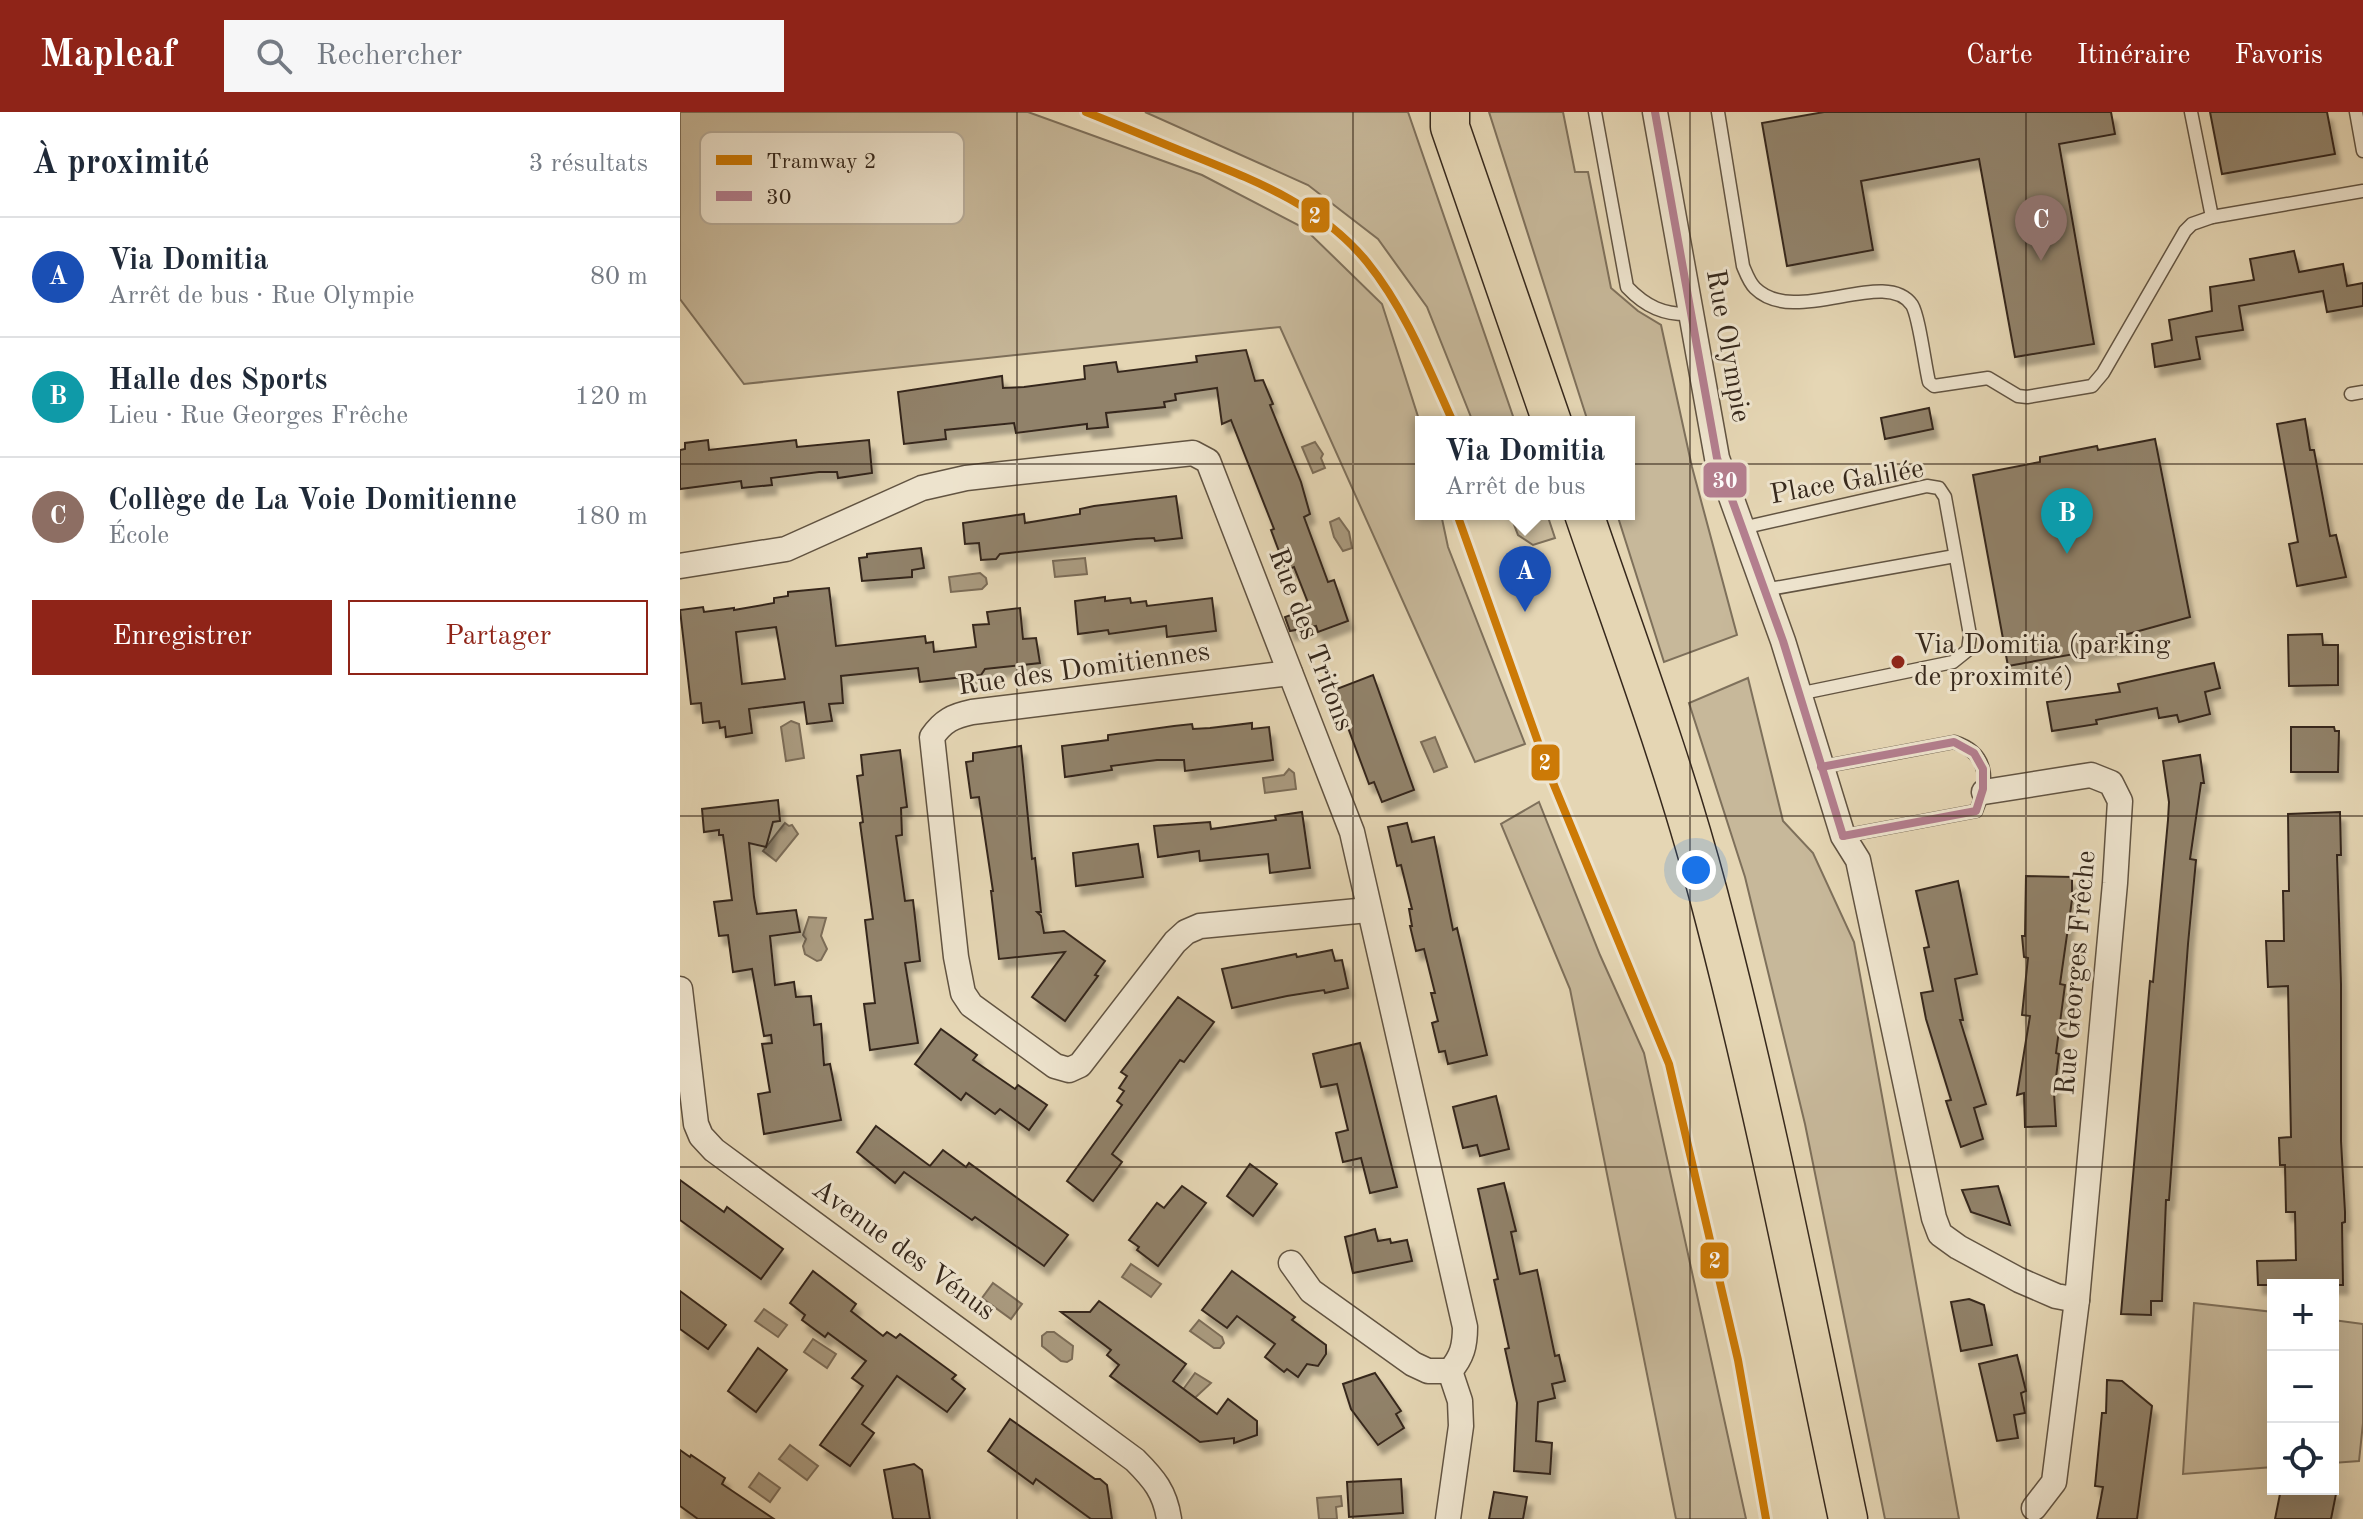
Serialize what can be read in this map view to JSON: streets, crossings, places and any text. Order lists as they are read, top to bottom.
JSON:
{
  "streets": {
    "street": [
      "Rue Olympie",
      "Rue des Tritons",
      "Rue des Domitiennes",
      "Rue Georges Frêche",
      "Avenue des Vénus"
    ],
    "lane": ["Place Galilée"]
  },
  "crossings": [
    ["Rue Olympie", "Place Galilée"],
    ["Rue Olympie", "Rue Georges Frêche"],
    ["Rue des Tritons", "Rue des Domitiennes"]
  ],
  "places": ["Via Domitia (parking de proximité)"],
  "lines": ["tram line 2", "transit line 30"],
  "legend": ["Tramway 2", "30"],
  "page": {
    "header": "Mapleaf",
    "search": "Rechercher",
    "nav": ["Carte", "Itinéraire", "Favoris"],
    "heading": ["À proximité", "3 résultats"],
    "pins": ["C", "B", "A"],
    "list": [
      {
        "mark": "A",
        "name": "Via Domitia",
        "note": "Arrêt de bus · Rue Olympie",
        "value": "80 m"
      },
      {
        "mark": "B",
        "name": "Halle des Sports",
        "note": "Lieu · Rue Georges Frêche",
        "value": "120 m"
      },
      {
        "mark": "C",
        "name": "Collège de La Voie Domitienne",
        "note": "École",
        "value": "180 m"
      }
    ],
    "popup": ["Via Domitia", "Arrêt de bus"],
    "buttons": ["Enregistrer", "Partager"],
    "map_buttons": ["+", "−"]
  }
}
